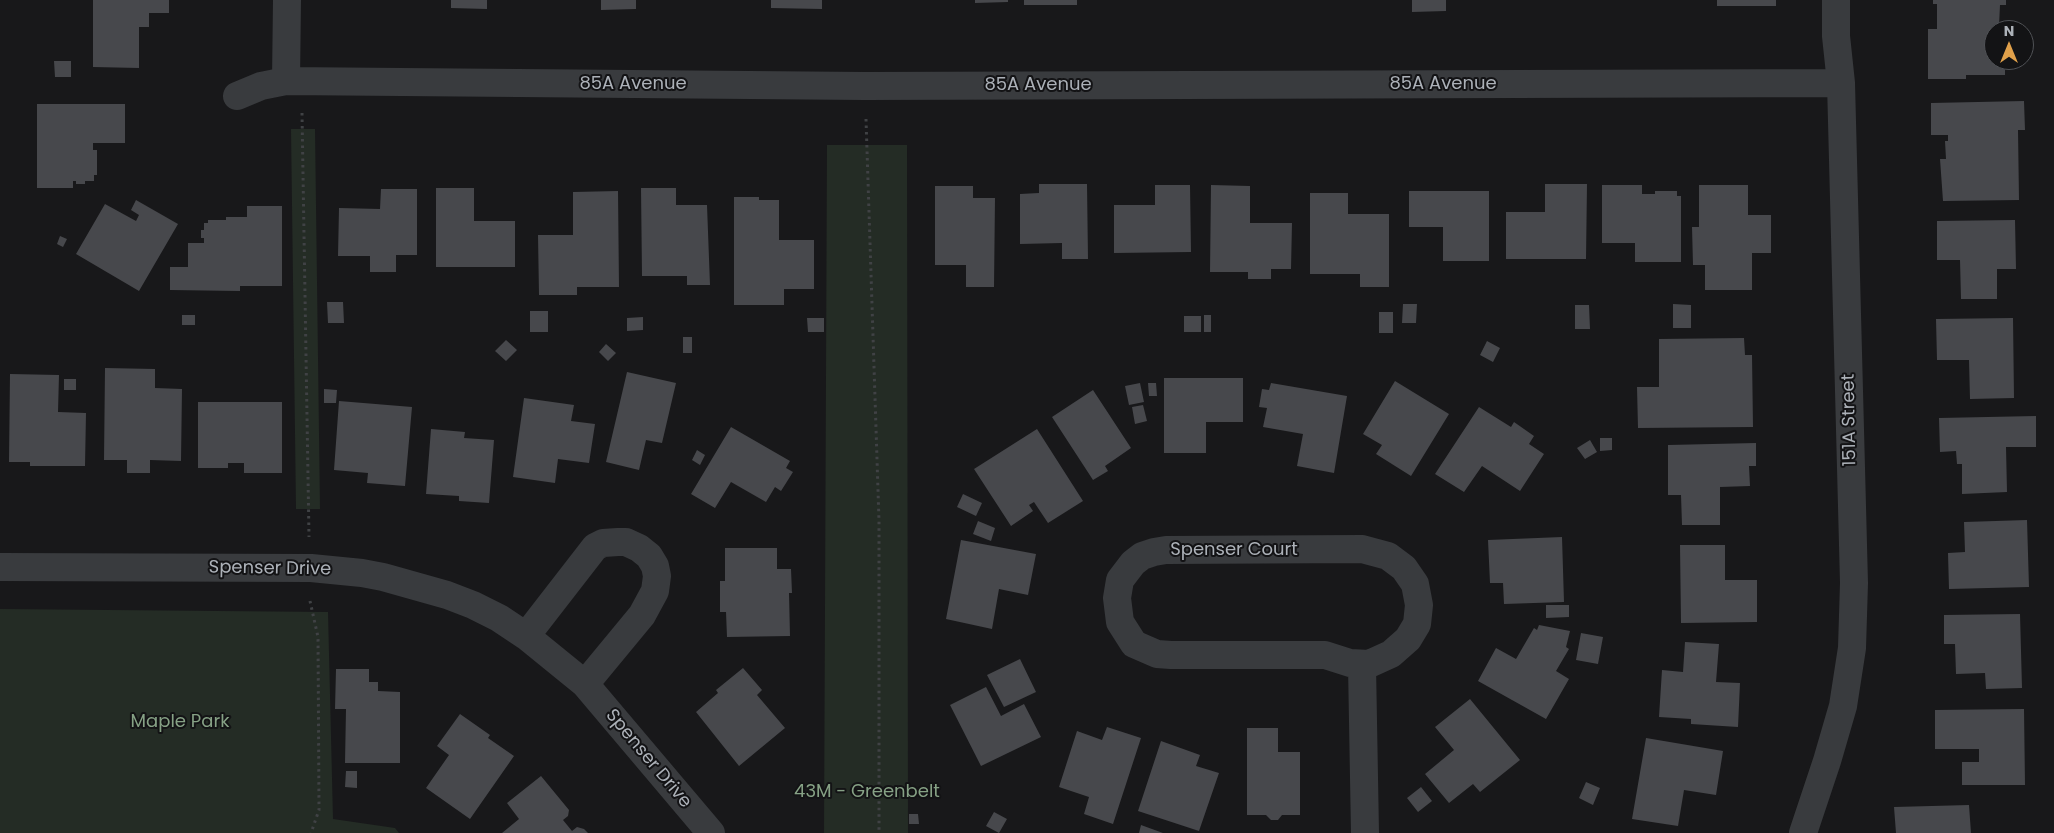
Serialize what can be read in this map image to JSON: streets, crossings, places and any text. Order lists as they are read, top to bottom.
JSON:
{
  "streets": {
    "street": [
      "85A Avenue",
      "151A Street",
      "Spenser Court",
      "Spenser Drive"
    ]
  },
  "crossings": [
    ["85A Avenue", "151A Street"]
  ],
  "parks": ["Maple Park", "43M - Greenbelt"],
  "north": "top"
}
